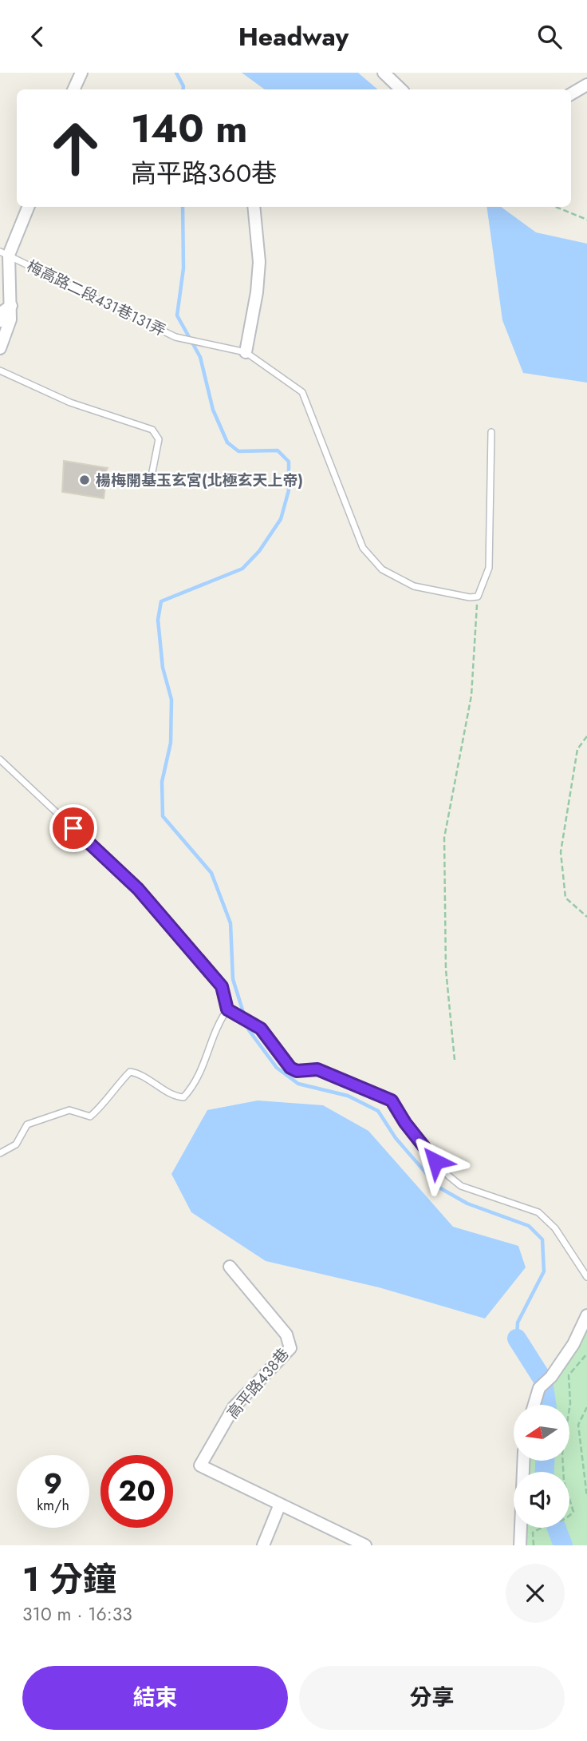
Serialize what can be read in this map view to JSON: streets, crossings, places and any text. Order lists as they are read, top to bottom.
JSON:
{
  "streets": {
    "street": ["高平路438巷"],
    "lane": ["梅高路二段431巷131弄"]
  },
  "places": ["楊梅開基玉玄宮(北極玄天上帝)"],
  "north": "left",
  "page": {
    "header": "Headway",
    "turn": ["140 m", "高平路360巷"],
    "speed": "9 km/h",
    "limit": "20",
    "heading": ["1 分鐘", "310 m · 16:33"],
    "buttons": ["結束", "分享"]
  }
}
